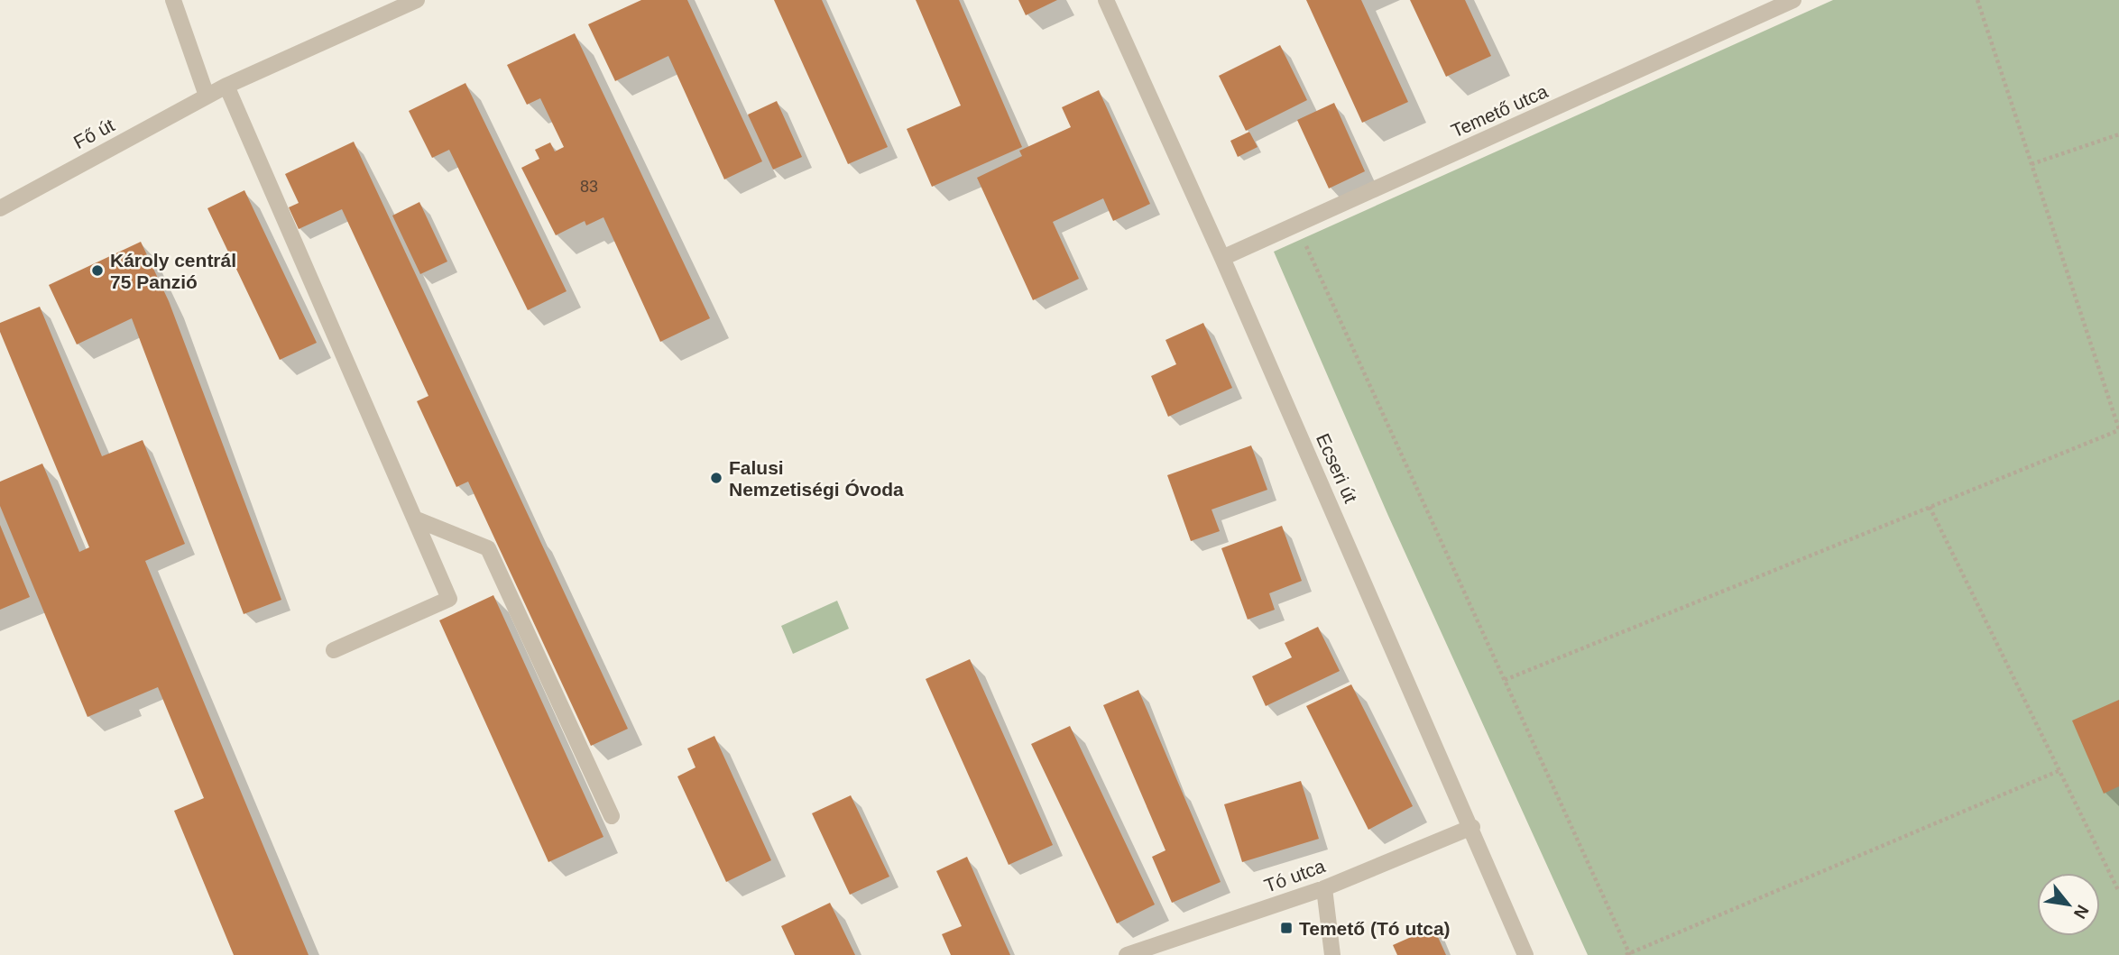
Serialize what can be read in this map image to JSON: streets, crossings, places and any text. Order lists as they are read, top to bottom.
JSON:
{
  "streets": {
    "street": [
      "Temető utca",
      "Fő út",
      "Ecseri út",
      "Tó utca"
    ]
  },
  "crossings": [
    ["Temető utca", "Ecseri út"],
    ["Ecseri út", "Tó utca"]
  ],
  "places": {
    "other": ["Károly centrál 75 Panzió", "Falusi Nemzetiségi Óvoda"],
    "transit": ["Temető (Tó utca)"]
  },
  "house_numbers": ["83"],
  "north": "bottom right"
}
